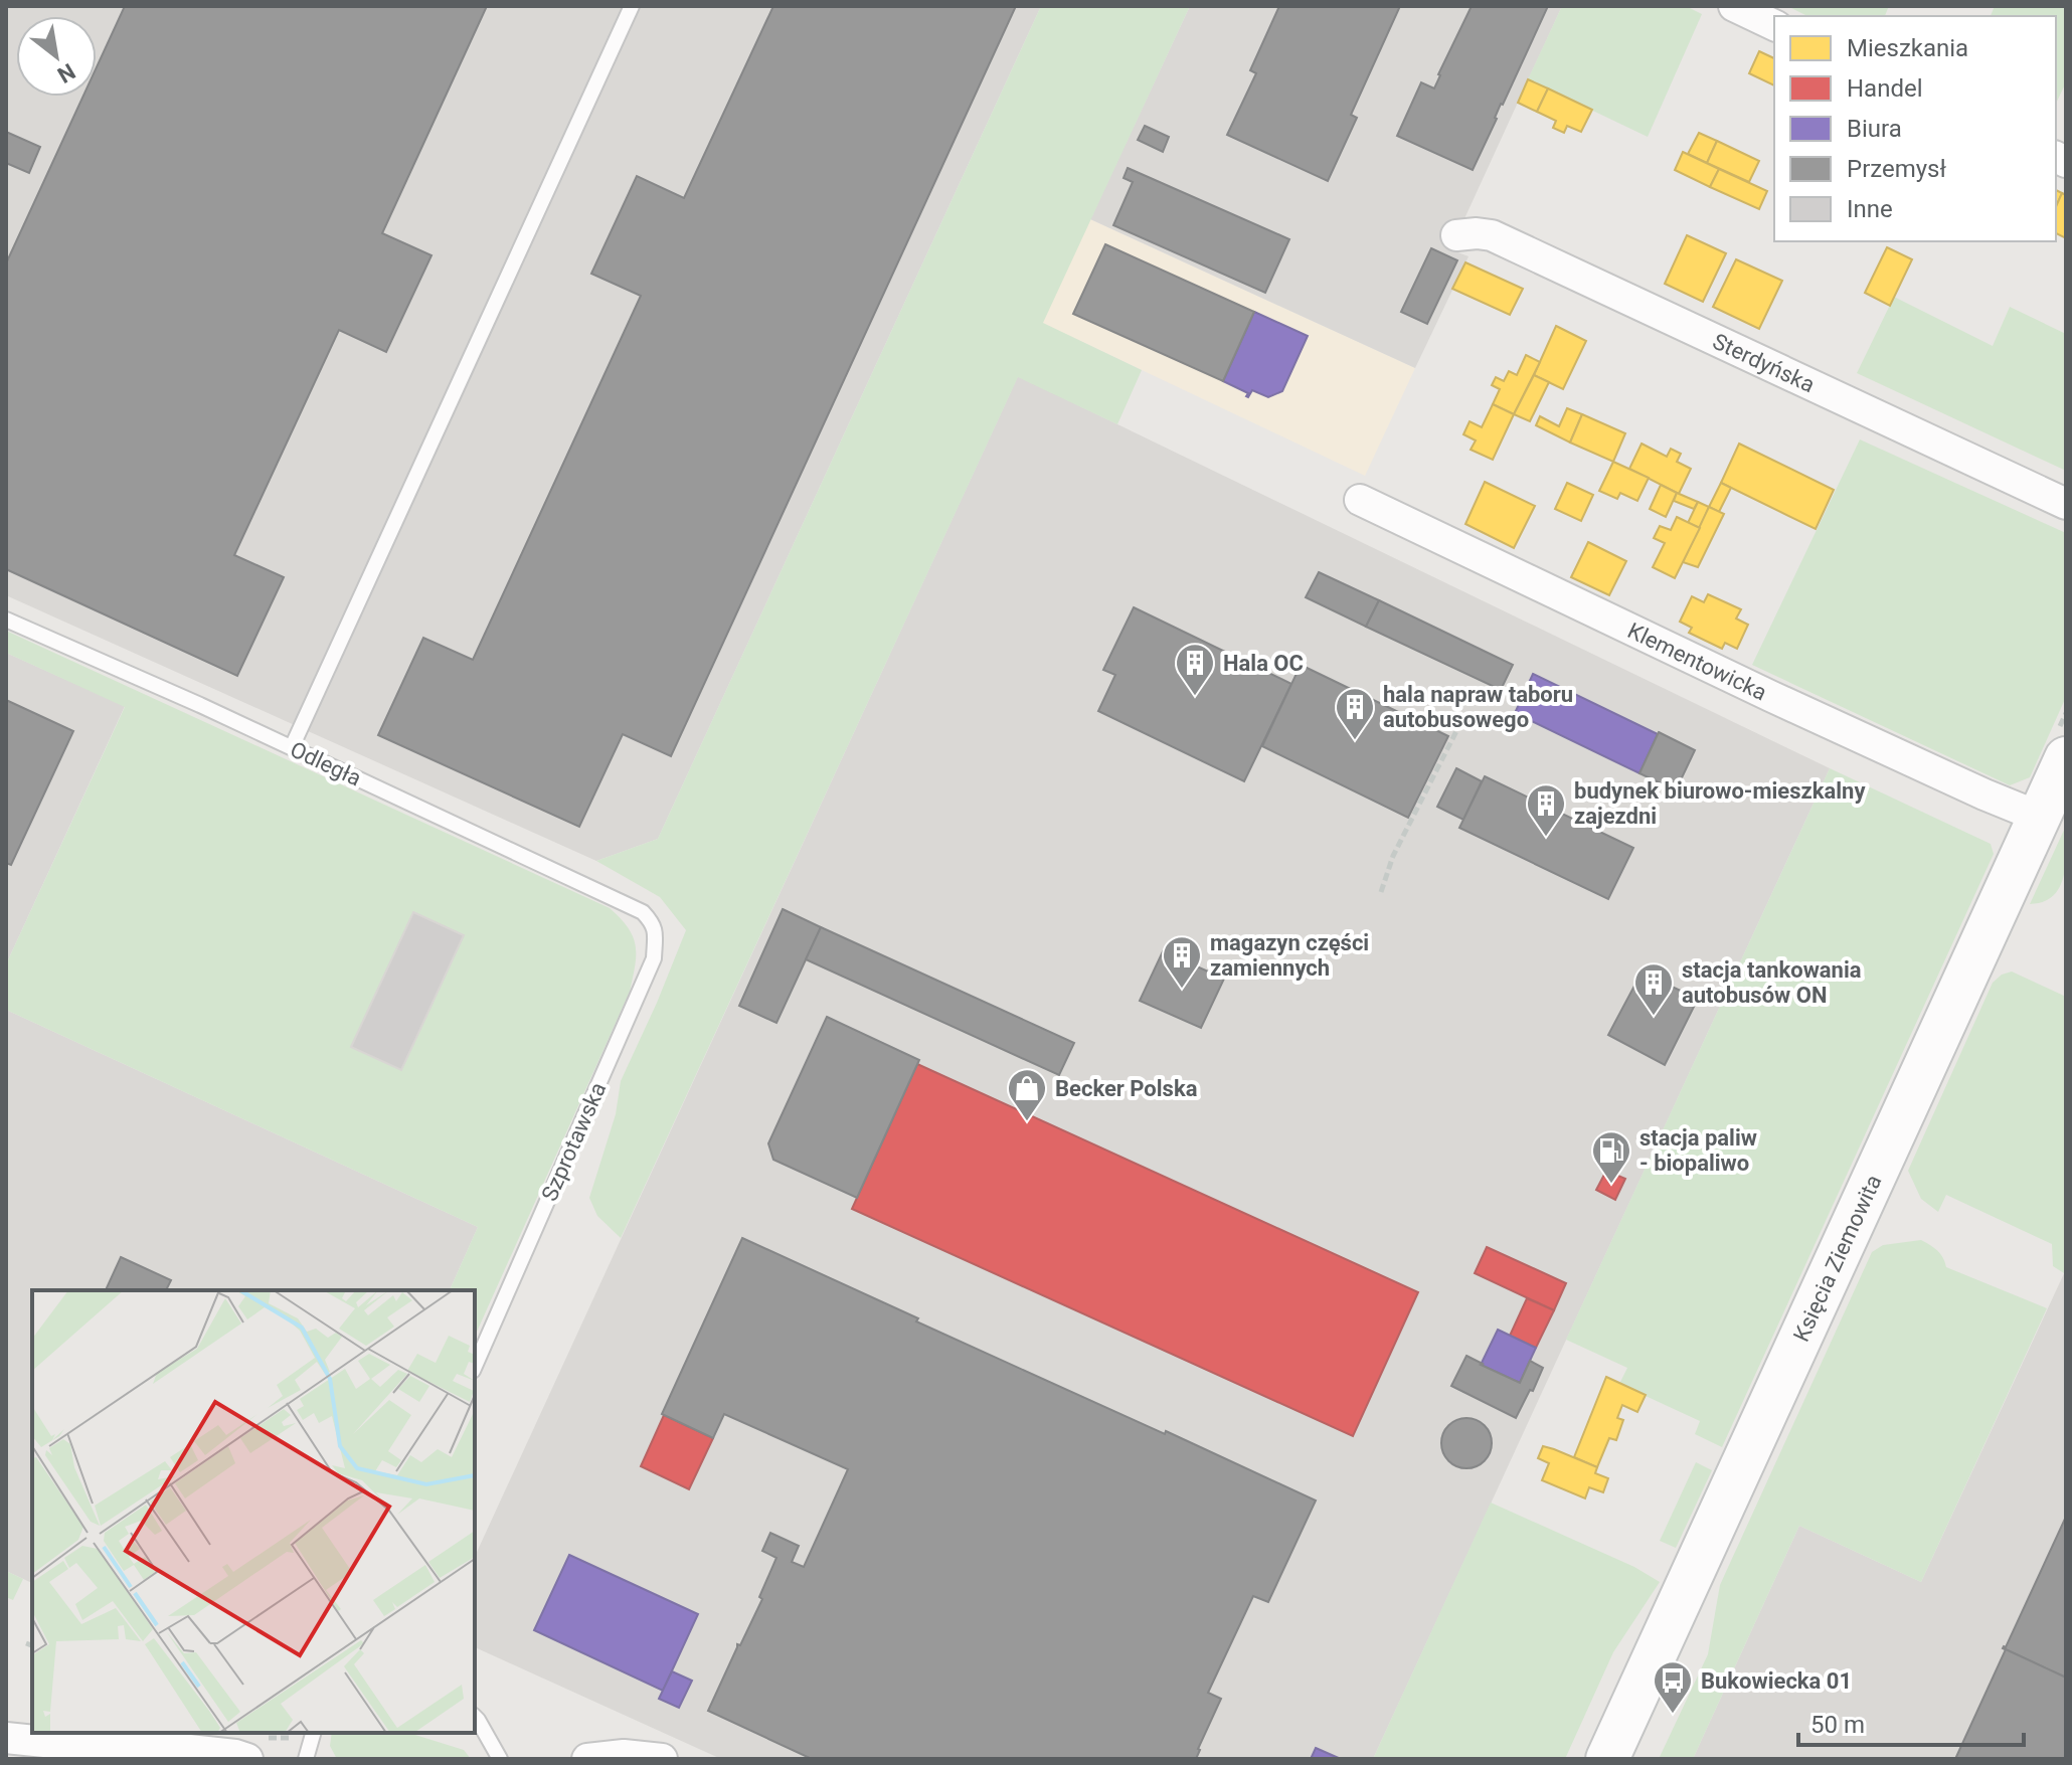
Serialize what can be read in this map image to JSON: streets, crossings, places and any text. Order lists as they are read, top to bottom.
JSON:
{
  "streets": {
    "street": ["Sterdyńska", "Klementowicka", "Księcia Ziemowita"],
    "lane": ["Odległa", "Szprotawska"]
  },
  "crossings": [
    ["Klementowicka", "Księcia Ziemowita"],
    ["Odległa", "Szprotawska"]
  ],
  "places": {
    "building": [
      "Hala OC",
      "hala napraw taboru autobusowego",
      "budynek biurowo-mieszkalny zajezdni",
      "magazyn części zamiennych",
      "stacja tankowania autobusów ON"
    ],
    "shop": ["Becker Polska"],
    "fuel station": ["stacja paliw - biopaliwo"],
    "bus stop": ["Bukowiecka 01"]
  },
  "legend": [
    "Mieszkania",
    "Handel",
    "Biura",
    "Przemysł",
    "Inne"
  ],
  "scale_bar": "50 m",
  "north": "bottom right"
}
